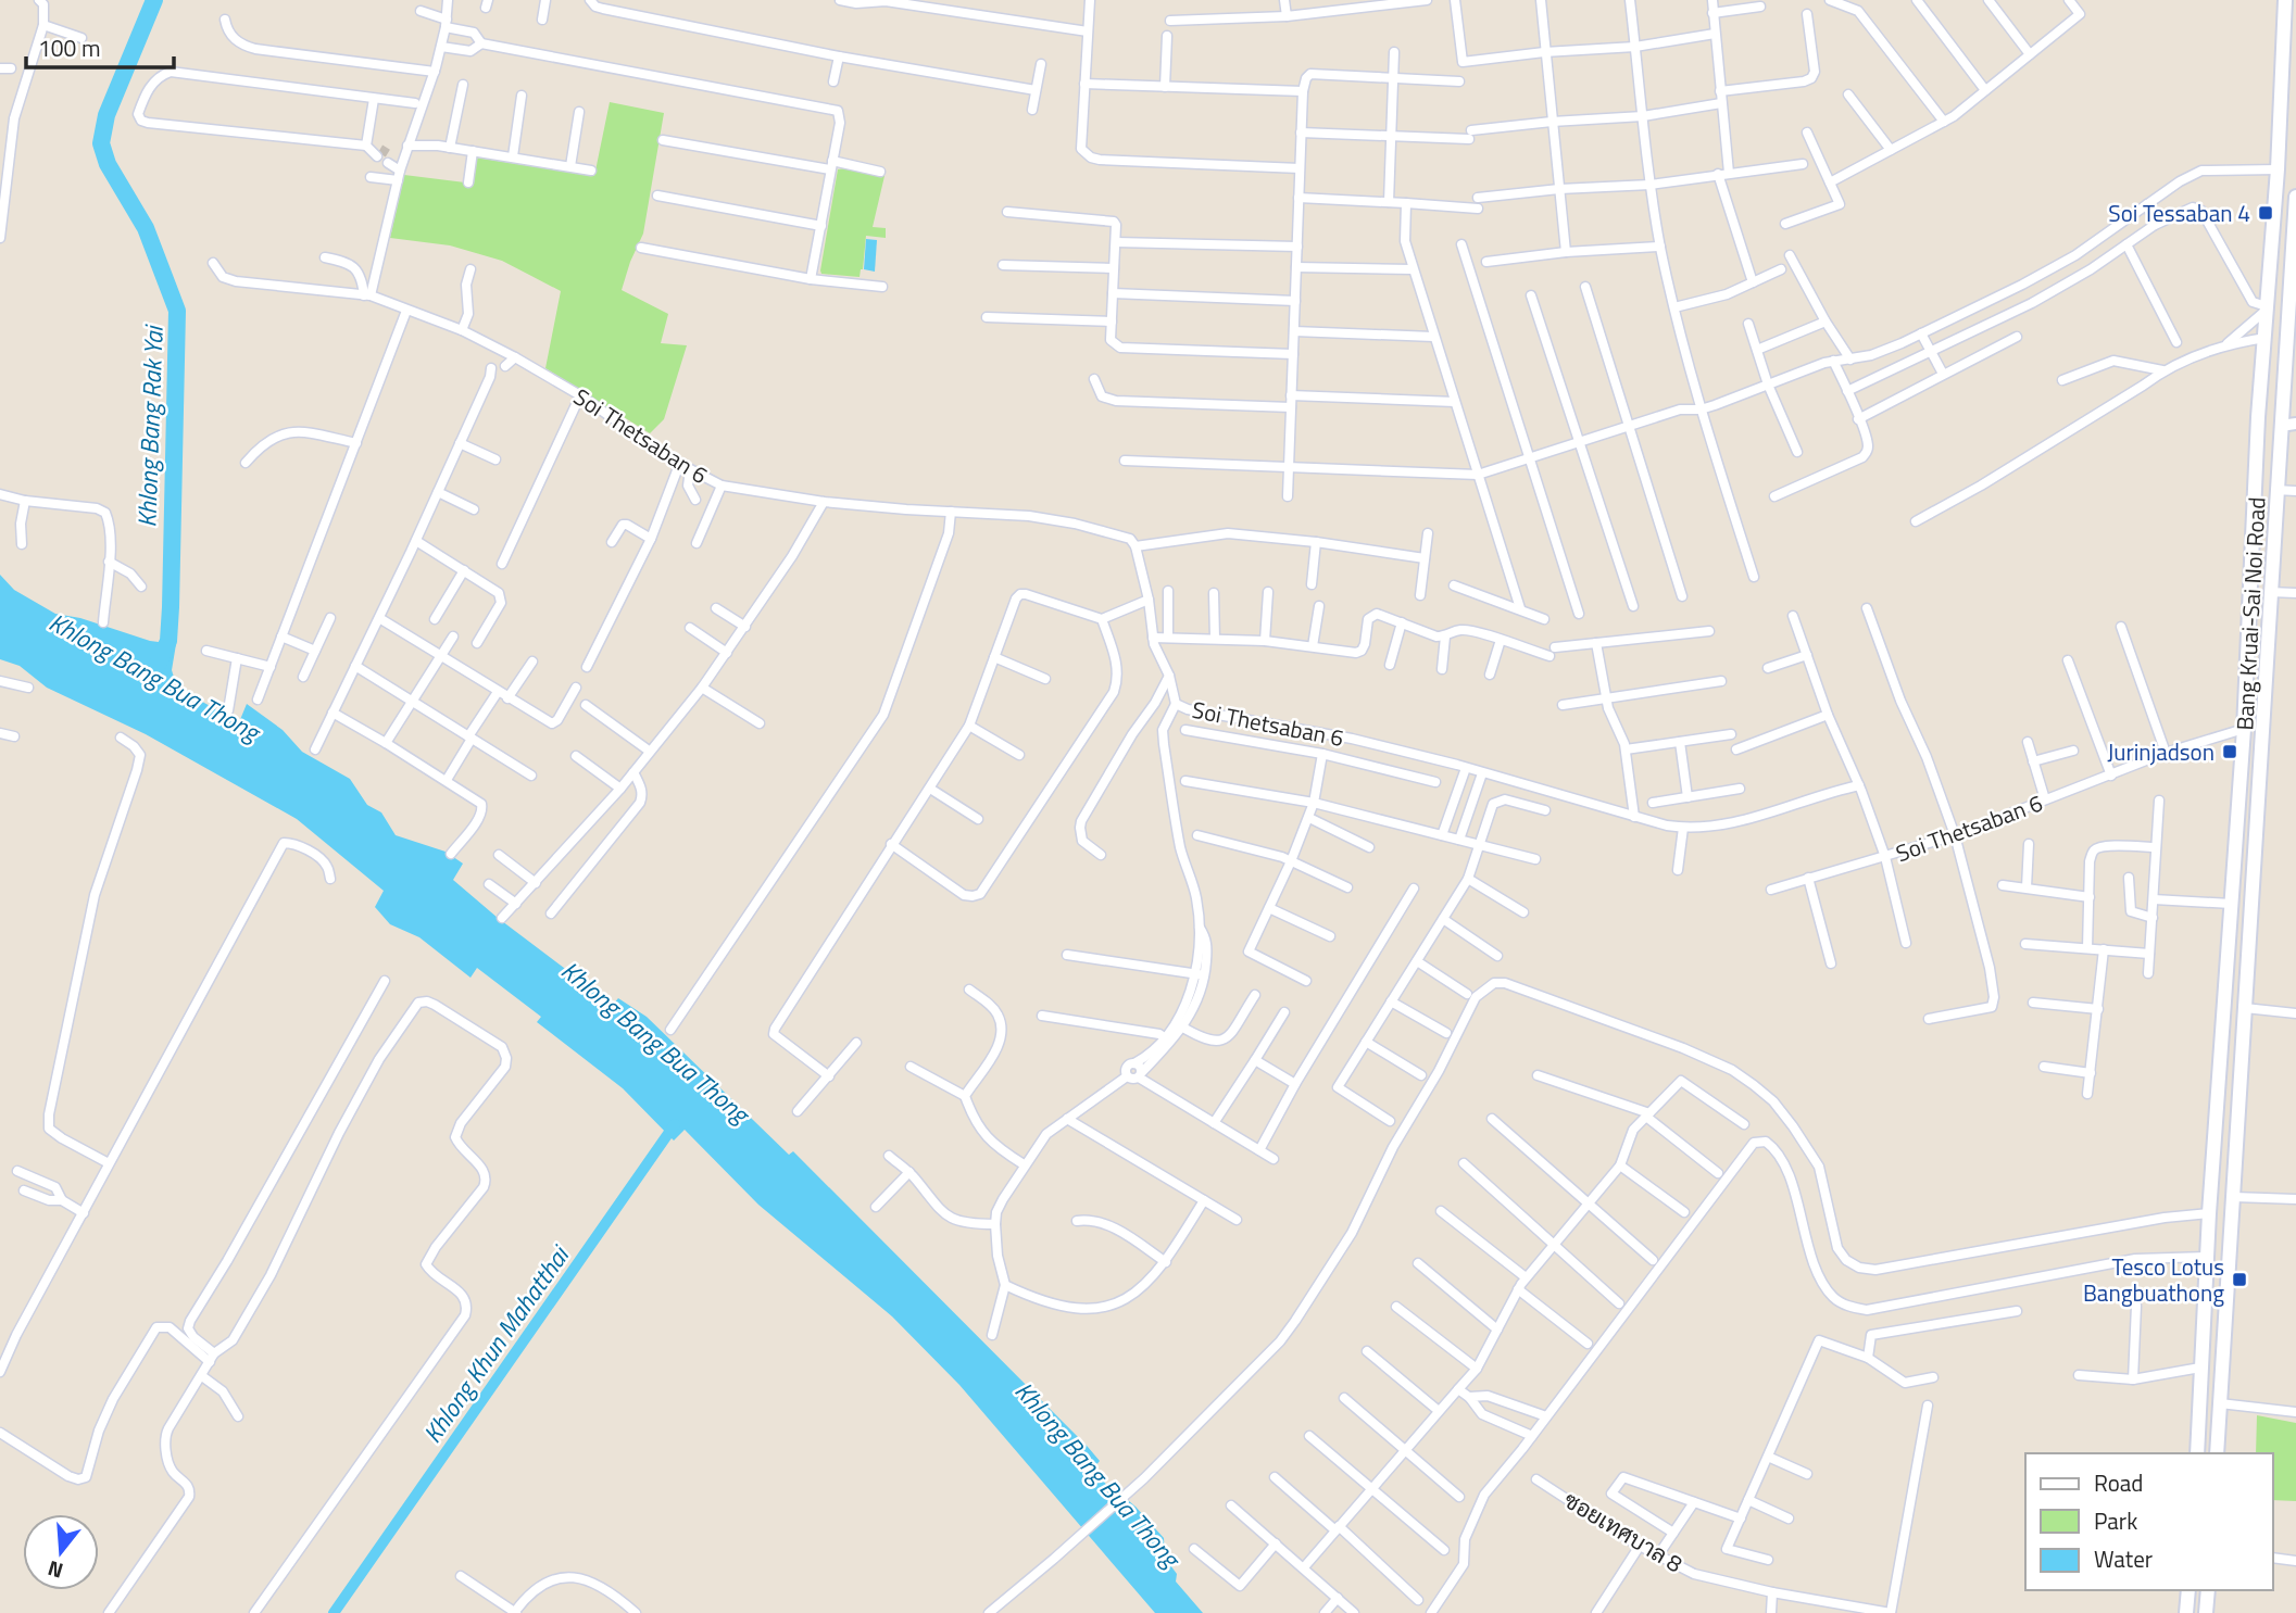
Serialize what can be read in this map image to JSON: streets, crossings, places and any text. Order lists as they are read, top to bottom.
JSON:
{
  "streets": {
    "main road": ["Bang Kruai-Sai Noi Road"],
    "street": ["Soi Thetsaban 6", "ซอยเทศบาล 8"]
  },
  "crossings": [
    ["Soi Thetsaban 6", "Bang Kruai-Sai Noi Road"]
  ],
  "water": ["Khlong Bang Rak Yai", "Khlong Bang Bua Thong", "Khlong Khun Mahatthai"],
  "places": {
    "transit": ["Soi Tessaban 4", "Jurinjadson", "Tesco Lotus Bangbuathong"]
  },
  "legend": ["Road", "Park", "Water"],
  "scale_bar": "100 m",
  "north": "bottom"
}
